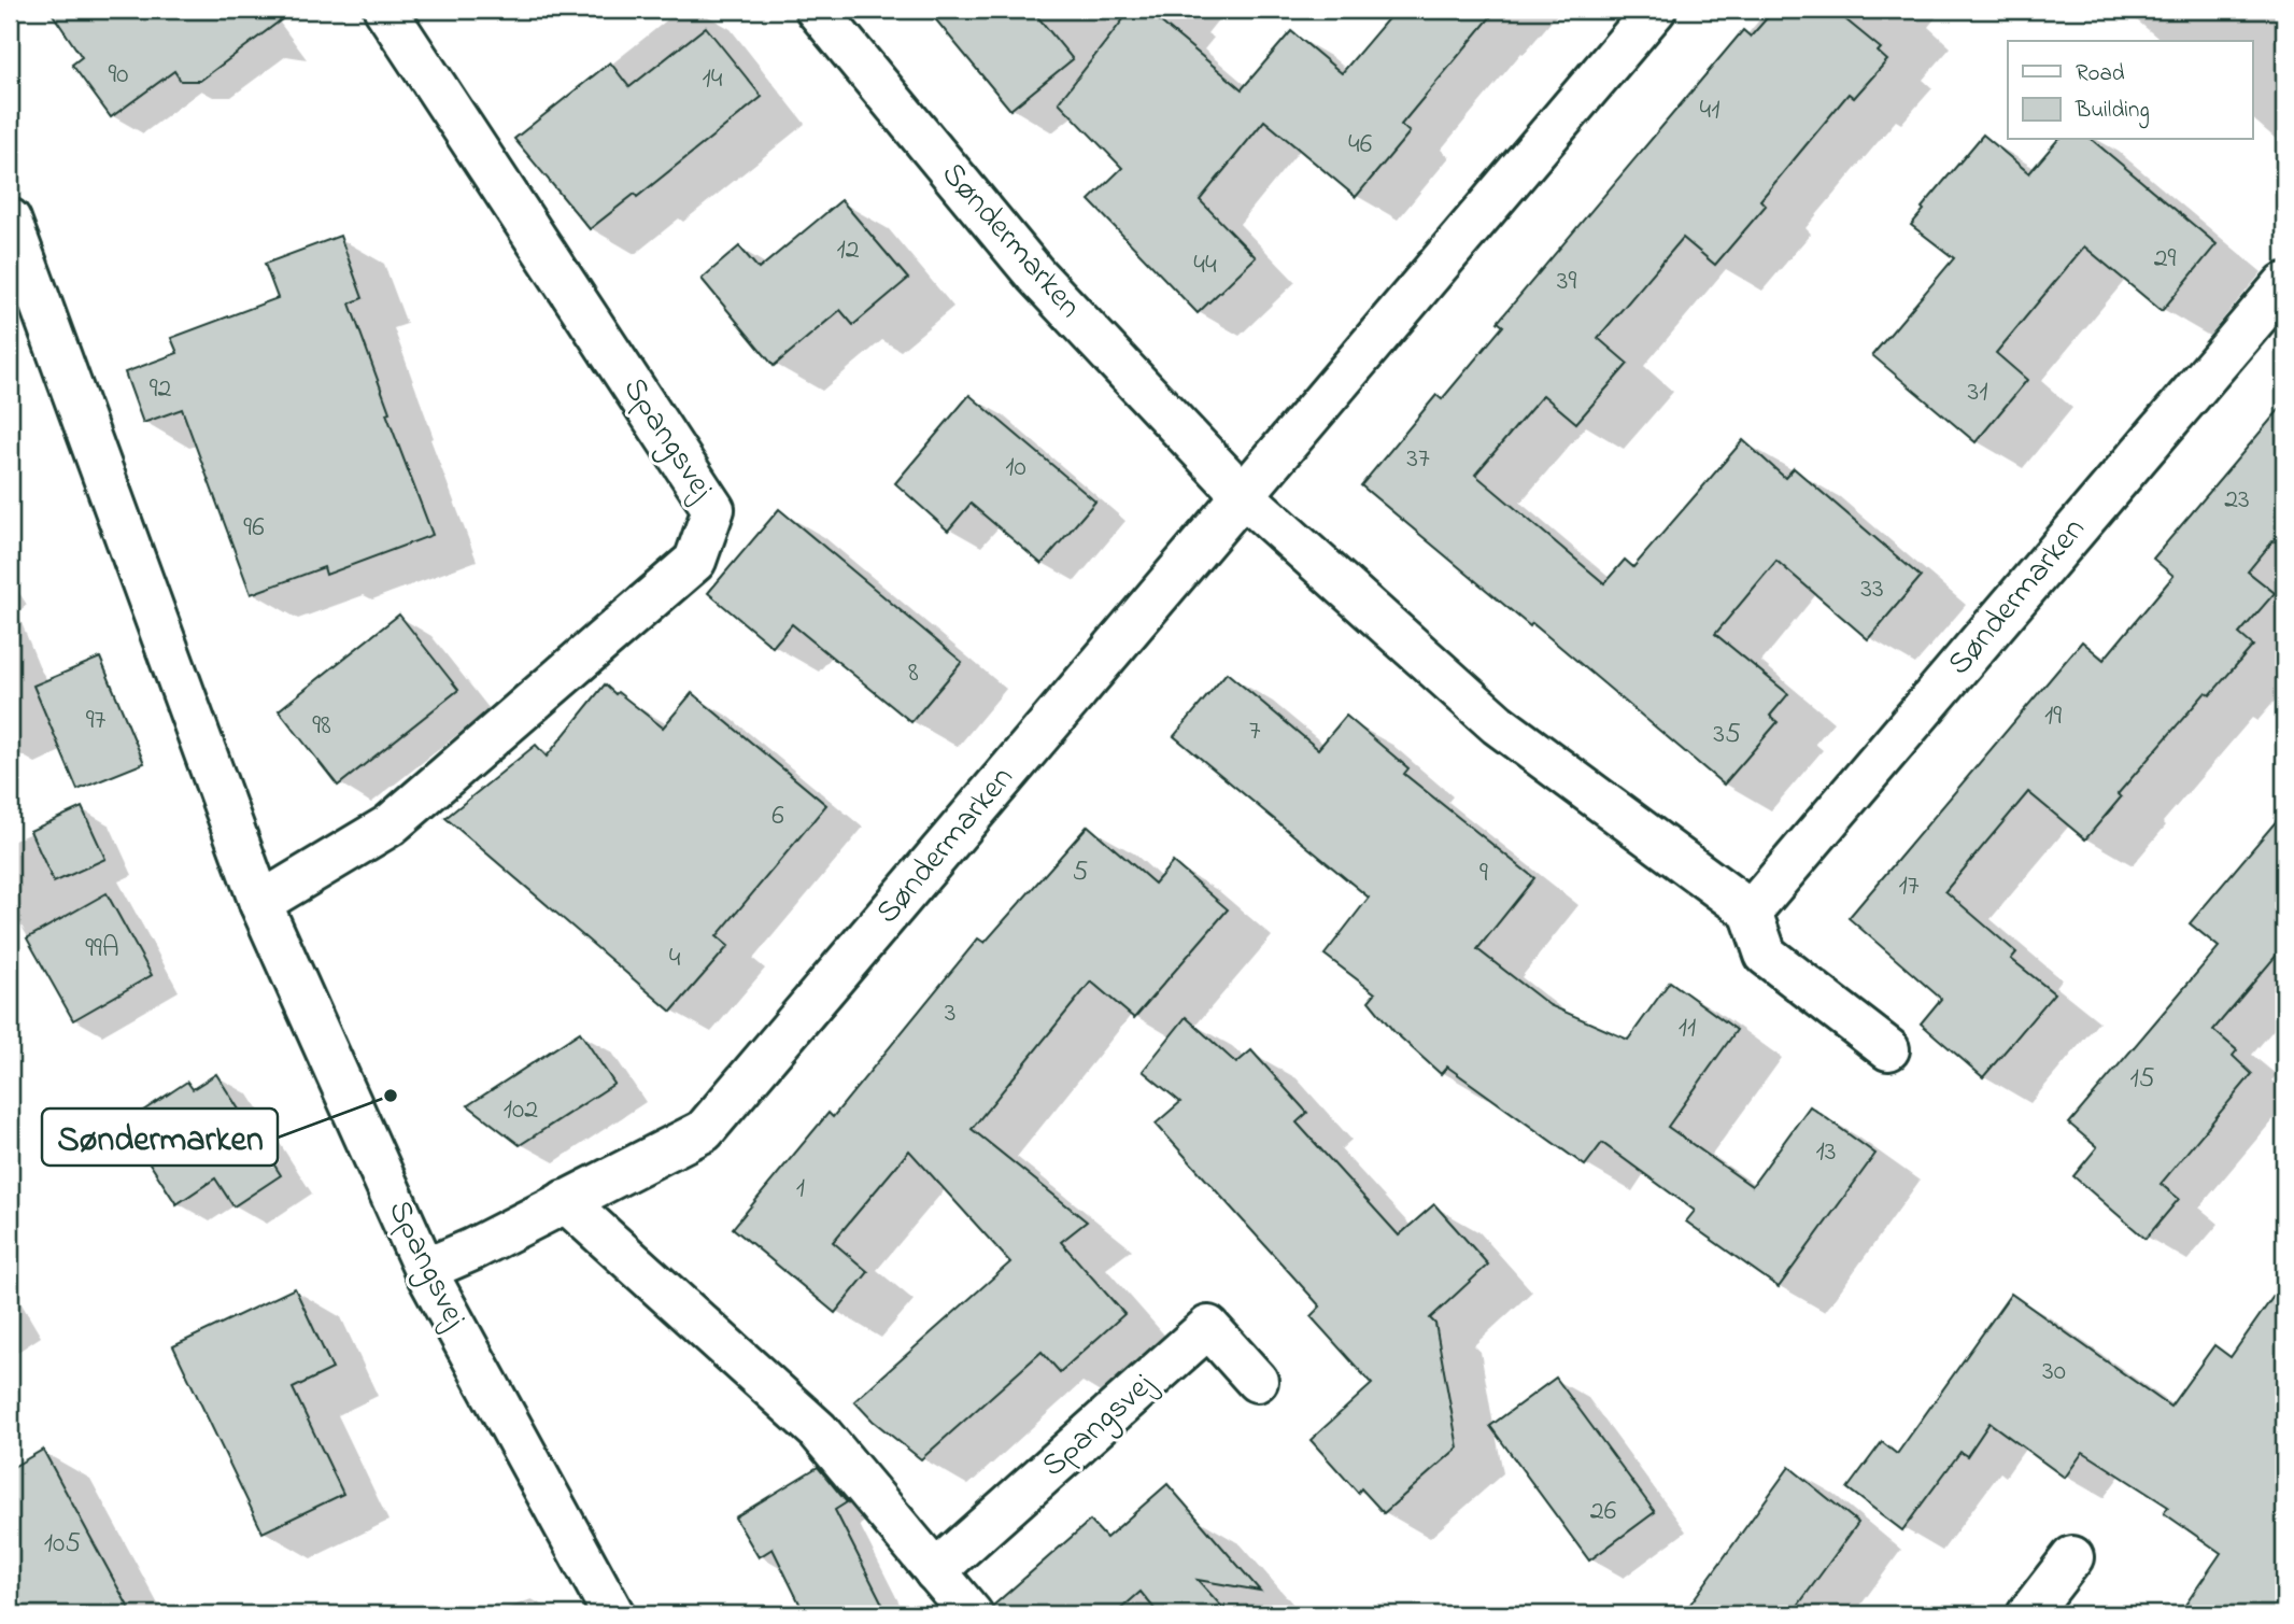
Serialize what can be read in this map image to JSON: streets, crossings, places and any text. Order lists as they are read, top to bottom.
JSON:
{
  "streets": {
    "street": ["Søndermarken", "Spangsvej"]
  },
  "crossings": [
    ["Søndermarken", "Spangsvej"]
  ],
  "places": ["Søndermarken"],
  "house_numbers": [
    "90",
    "14",
    "41",
    "46",
    "12",
    "29",
    "44",
    "39",
    "92",
    "31",
    "37",
    "10",
    "23",
    "96",
    "33",
    "8",
    "19",
    "97",
    "98",
    "7",
    "35",
    "6",
    "5",
    "9",
    "17",
    "99A",
    "4",
    "3",
    "11",
    "15",
    "102",
    "13",
    "1",
    "30",
    "26",
    "105"
  ],
  "legend": ["Road", "Building"]
}
